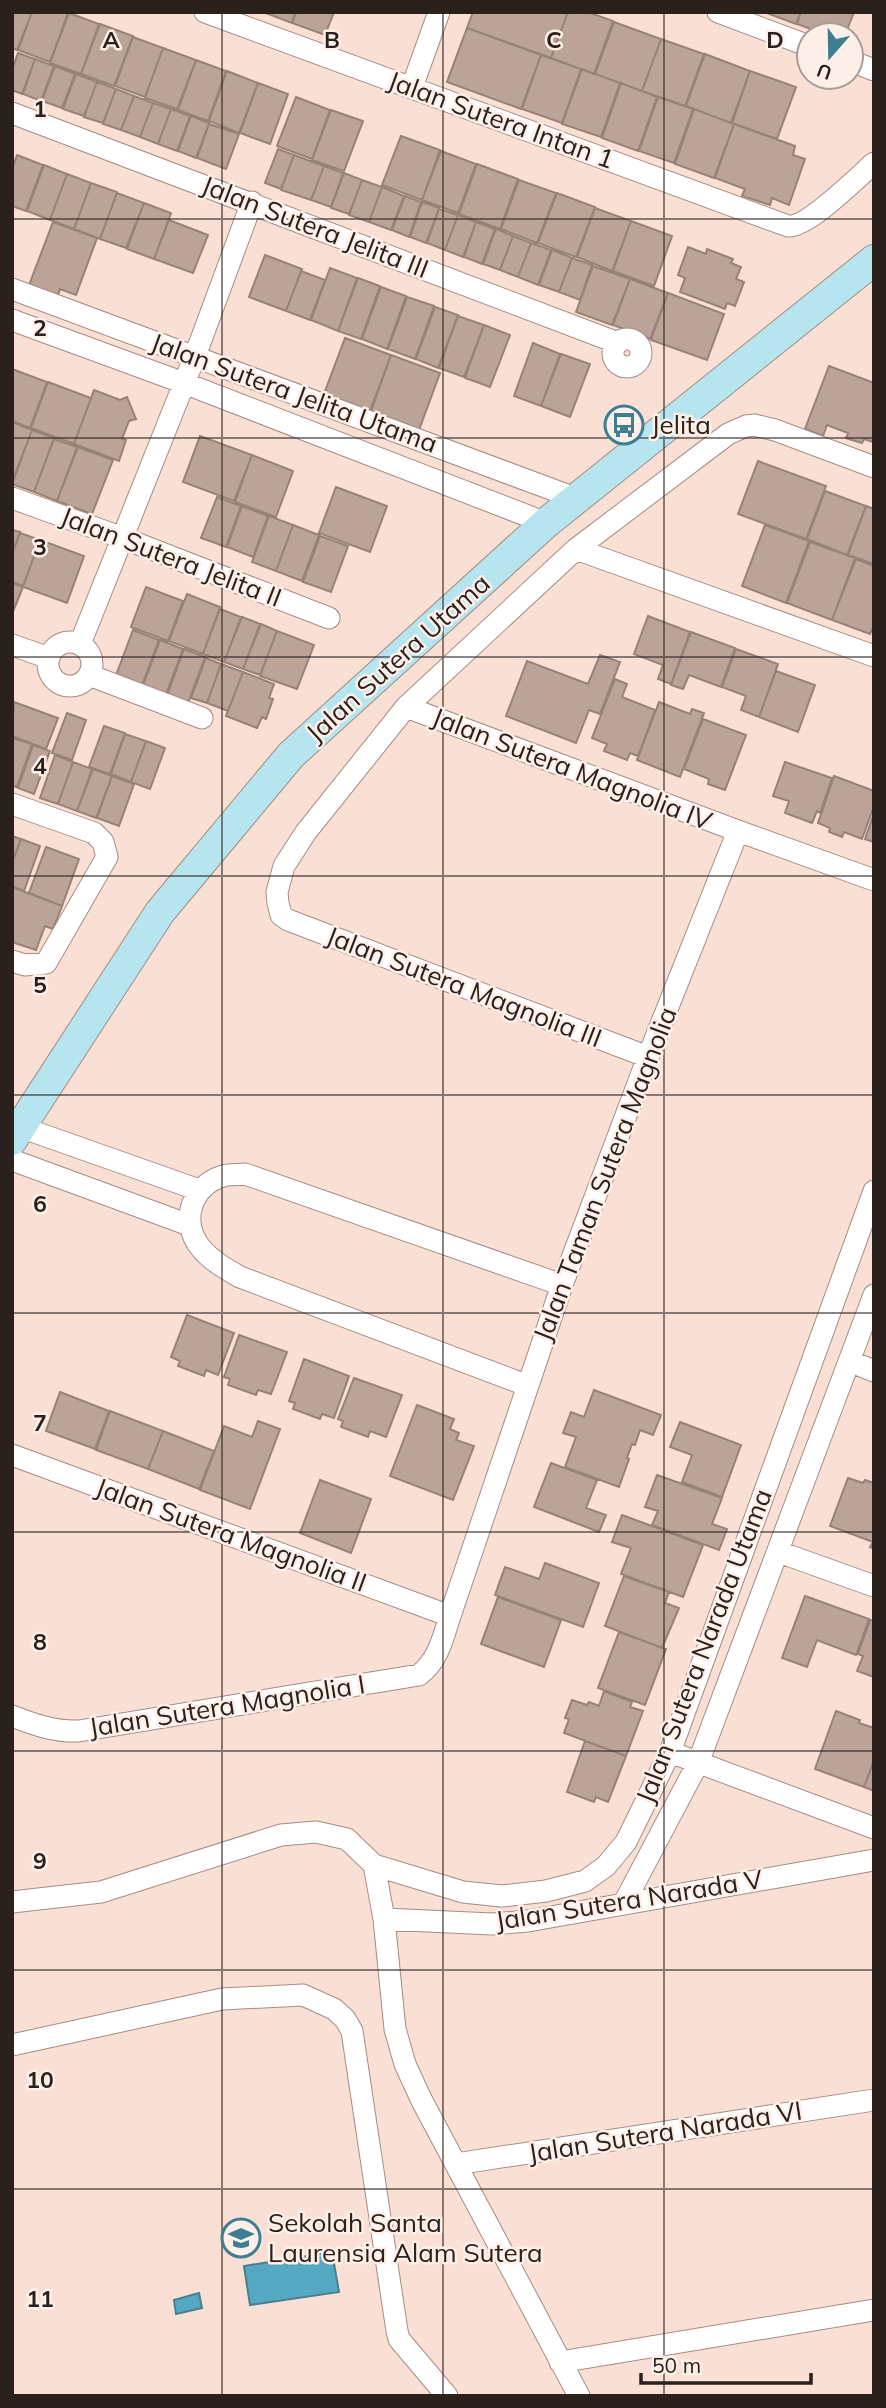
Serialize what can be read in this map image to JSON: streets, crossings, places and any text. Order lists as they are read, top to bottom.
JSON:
{
  "streets": {
    "street": [
      "Jalan Sutera Intan 1",
      "Jalan Sutera Jelita III",
      "Jalan Sutera Jelita Utama",
      "Jalan Sutera Jelita II",
      "Jalan Sutera Utama",
      "Jalan Sutera Magnolia IV",
      "Jalan Sutera Magnolia III",
      "Jalan Taman Sutera Magnolia",
      "Jalan Sutera Magnolia II",
      "Jalan Sutera Narada Utama",
      "Jalan Sutera Magnolia I",
      "Jalan Sutera Narada V",
      "Jalan Sutera Narada VI"
    ]
  },
  "crossings": [
    ["Jalan Sutera Jelita Utama", "Jalan Sutera Utama"],
    ["Jalan Sutera Magnolia IV", "Jalan Sutera Magnolia III"],
    ["Jalan Sutera Magnolia IV", "Jalan Taman Sutera Magnolia"],
    ["Jalan Sutera Magnolia III", "Jalan Taman Sutera Magnolia"],
    ["Jalan Taman Sutera Magnolia", "Jalan Sutera Magnolia II"],
    ["Jalan Taman Sutera Magnolia", "Jalan Sutera Magnolia I"],
    ["Jalan Sutera Narada Utama", "Jalan Sutera Narada V"]
  ],
  "places": {
    "bus stop": ["Jelita"],
    "school or university": ["Sekolah Santa Laurensia Alam Sutera"]
  },
  "scale_bar": "50 m",
  "north": "bottom",
  "grid": {
    "columns": [
      "A",
      "B",
      "C",
      "D"
    ],
    "rows": [
      "1",
      "2",
      "3",
      "4",
      "5",
      "6",
      "7",
      "8",
      "9",
      "10",
      "11"
    ]
  }
}
